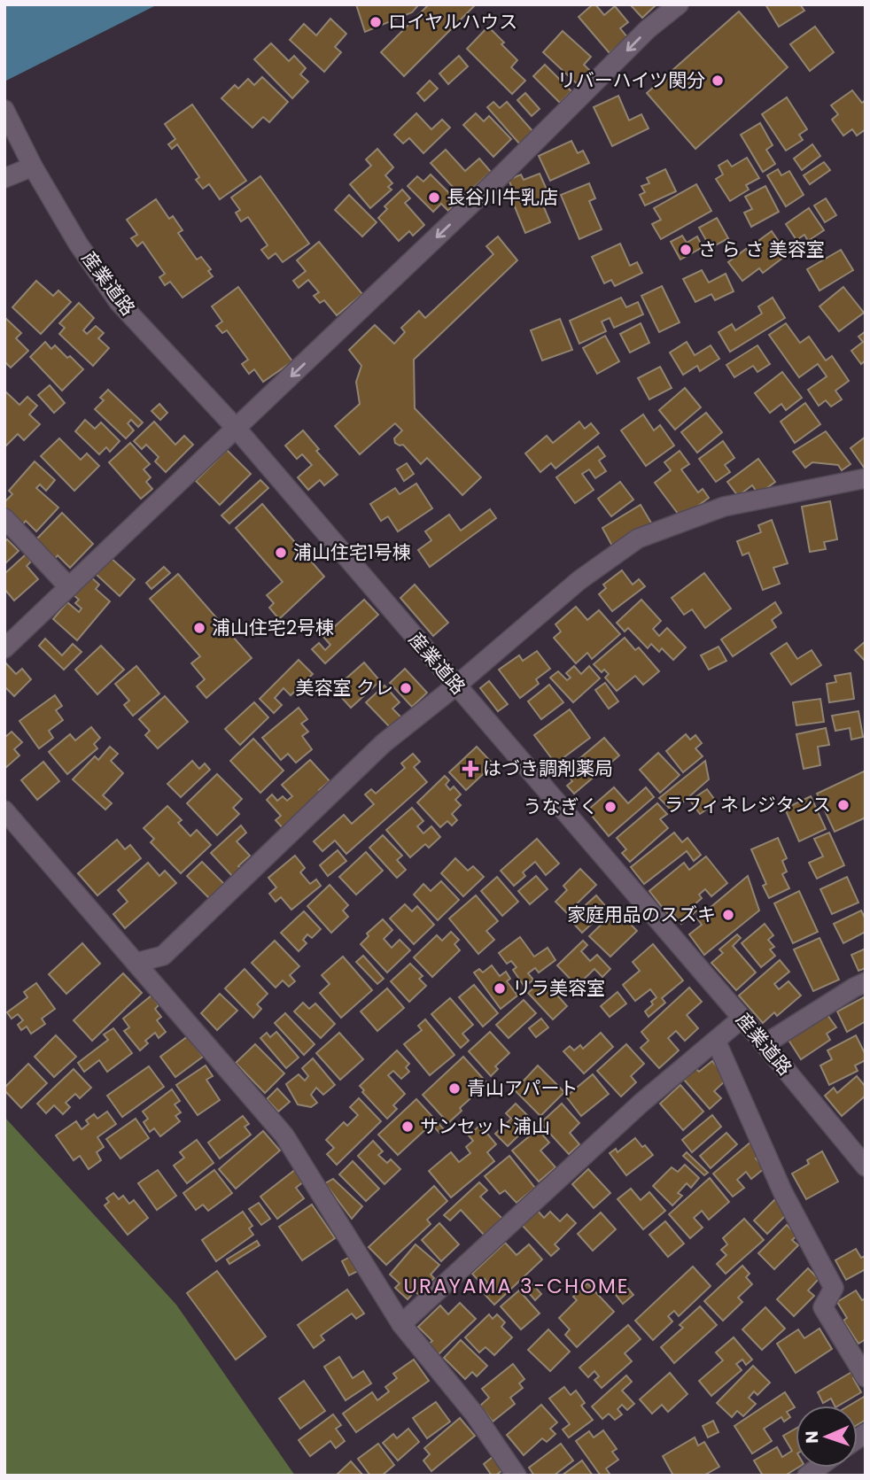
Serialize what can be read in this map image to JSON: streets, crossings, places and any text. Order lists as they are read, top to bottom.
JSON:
{
  "streets": {
    "street": ["産業道路"]
  },
  "districts": ["URAYAMA 3-CHOME"],
  "places": {
    "other": [
      "ロイヤルハウス",
      "リバーハイツ関分",
      "長谷川牛乳店",
      "さ ら さ 美容室",
      "浦山住宅1号棟",
      "浦山住宅2号棟",
      "美容室 クレ",
      "ラフィネレジタンス",
      "うなぎく",
      "家庭用品のスズキ",
      "リラ美容室",
      "青山アパート",
      "サンセット浦山"
    ],
    "health": ["はづき調剤薬局"]
  },
  "north": "left"
}
